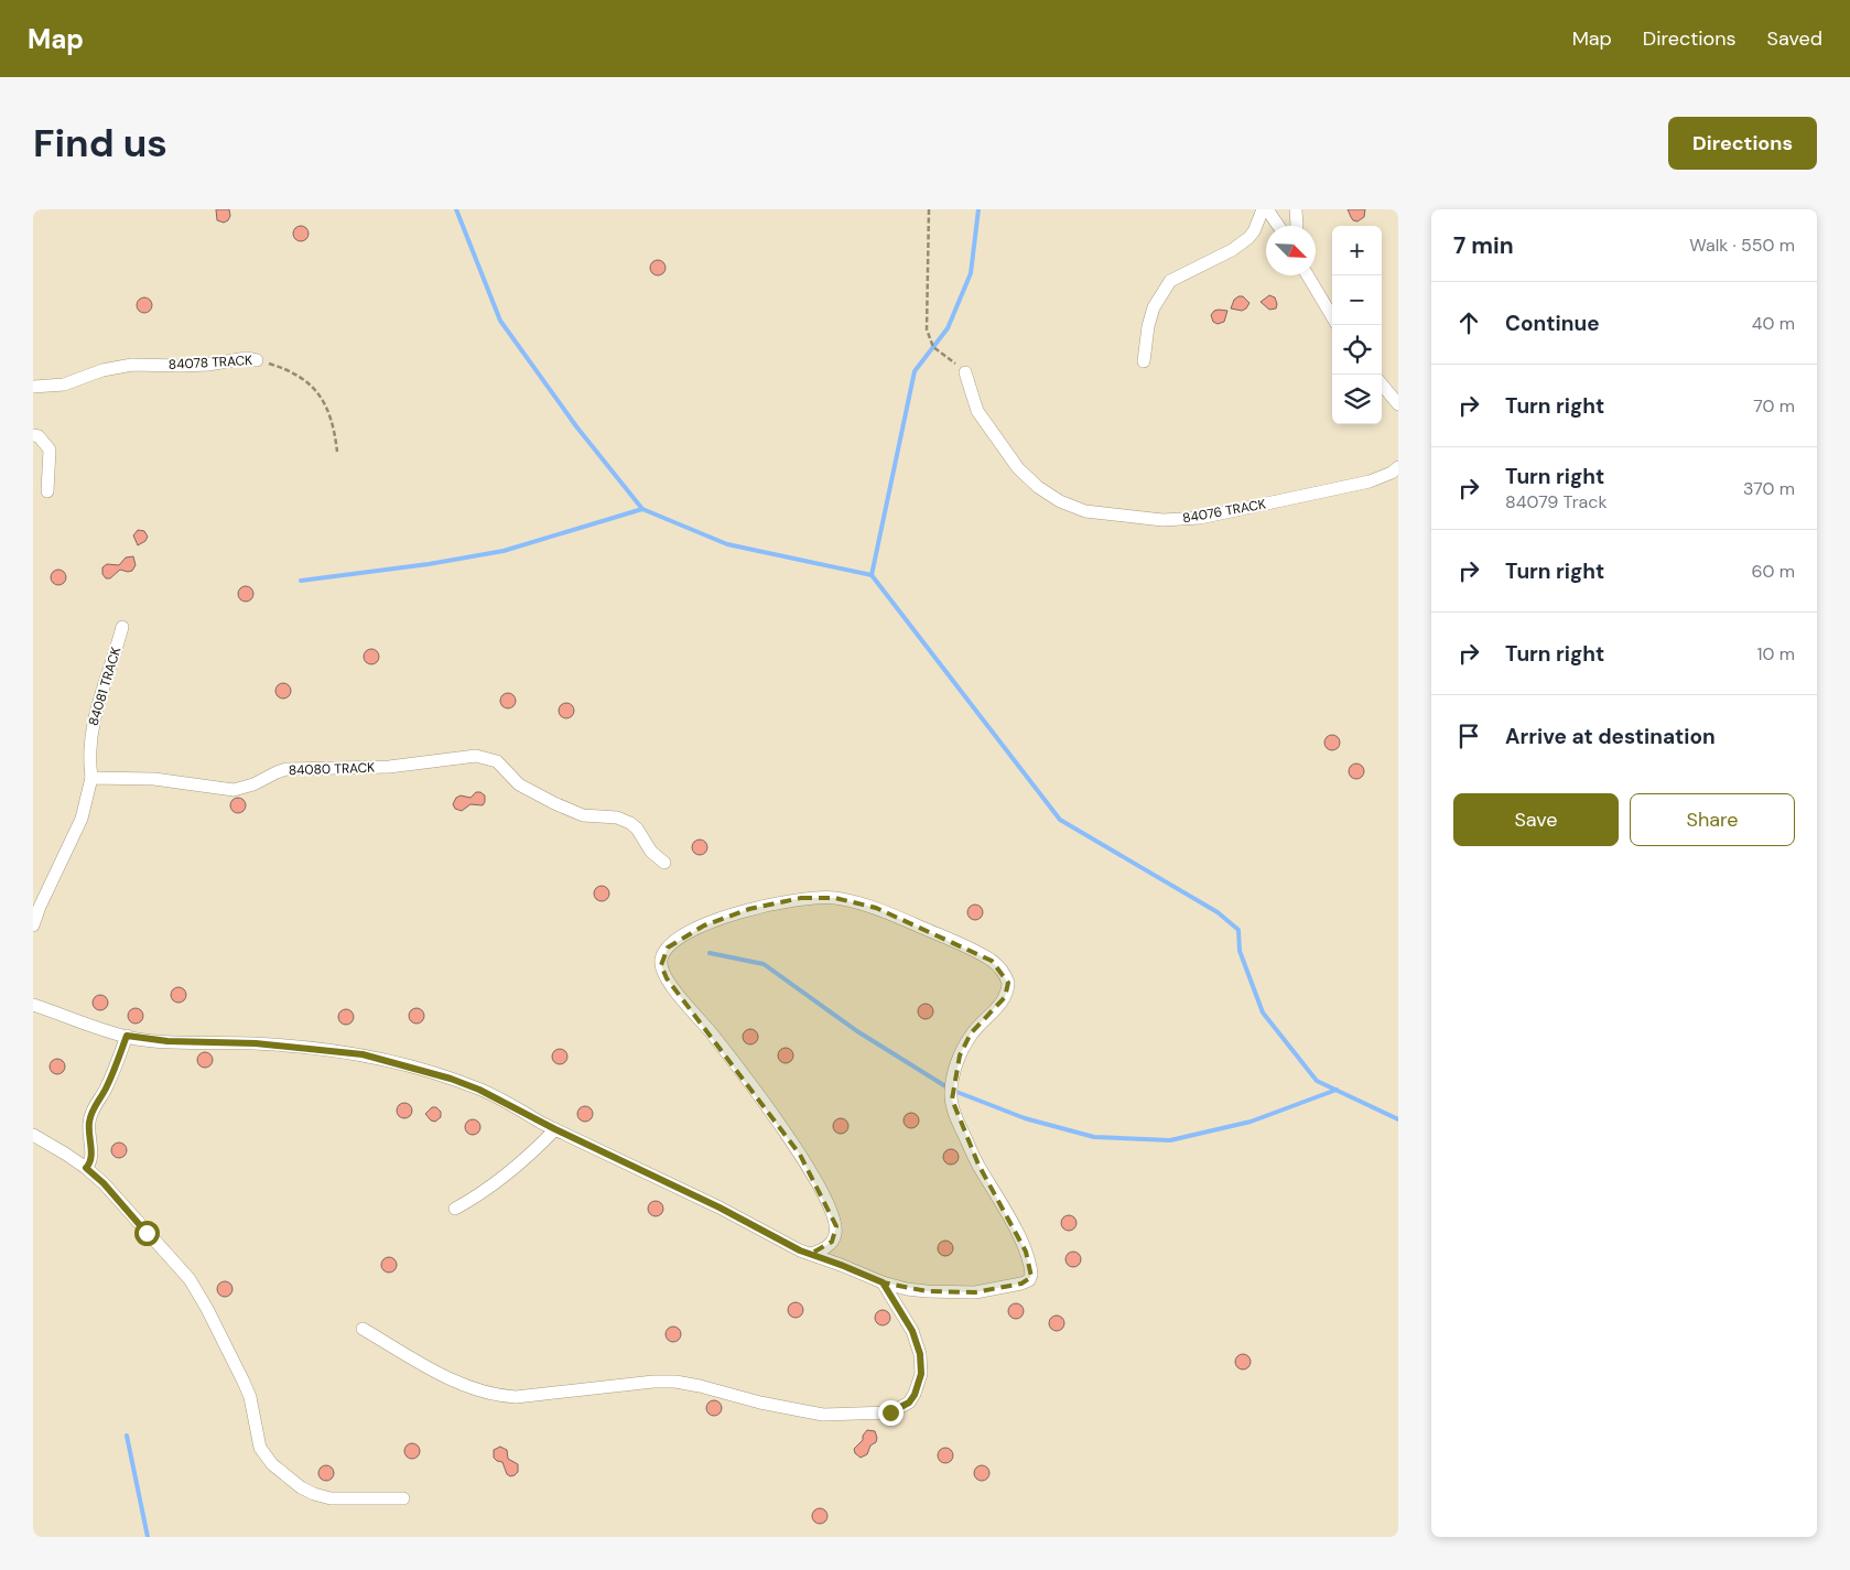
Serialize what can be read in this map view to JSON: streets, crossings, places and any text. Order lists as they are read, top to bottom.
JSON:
{
  "streets": {
    "street": [
      "84078 TRACK",
      "84076 TRACK",
      "84081 TRACK",
      "84080 TRACK"
    ]
  },
  "crossings": [
    ["84081 TRACK", "84080 TRACK"]
  ],
  "north": "bottom right",
  "page": {
    "header": "Map",
    "nav": ["Map", "Directions", "Saved"],
    "buttons": [
      "Directions",
      ["Save", "Share"]
    ],
    "title": "Find us",
    "heading": ["7 min", "Walk · 550 m"],
    "map_buttons": ["+", "−"],
    "list": [
      ["Continue", "40 m"],
      ["Turn right", "70 m"],
      ["Turn right", "84079 Track", "370 m"],
      ["Turn right", "60 m"],
      ["Turn right", "10 m"],
      "Arrive at destination"
    ]
  }
}
